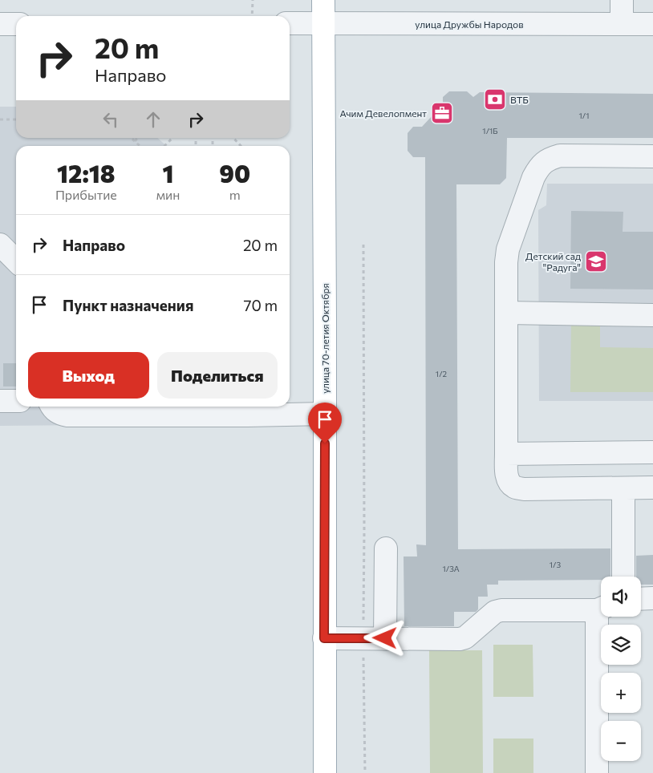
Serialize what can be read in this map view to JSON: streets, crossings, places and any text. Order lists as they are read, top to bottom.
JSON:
{
  "streets": {
    "main road": ["улица 70-летия Октября"],
    "street": ["улица Дружбы Народов"]
  },
  "crossings": [
    ["улица Дружбы Народов", "улица 70-летия Октября"]
  ],
  "places": {
    "bank": ["ВТБ"],
    "office": ["Ачим Девелопмент"],
    "school or university": ["Детский сад \"Радуга\""]
  },
  "house_numbers": [
    "1/1",
    "1/1Б",
    "1/2",
    "1/3",
    "1/3А"
  ],
  "page": {
    "turn": ["20 m", "Направо"],
    "eta": [
      "12:18",
      "Прибытие",
      "1",
      "мин",
      "90",
      "m"
    ],
    "list": [
      {
        "name": "Направо",
        "value": "20 m"
      },
      {
        "name": "Пункт назначения",
        "value": "70 m"
      }
    ],
    "buttons": ["Выход", "Поделиться"],
    "map_buttons": ["+", "−"]
  }
}
